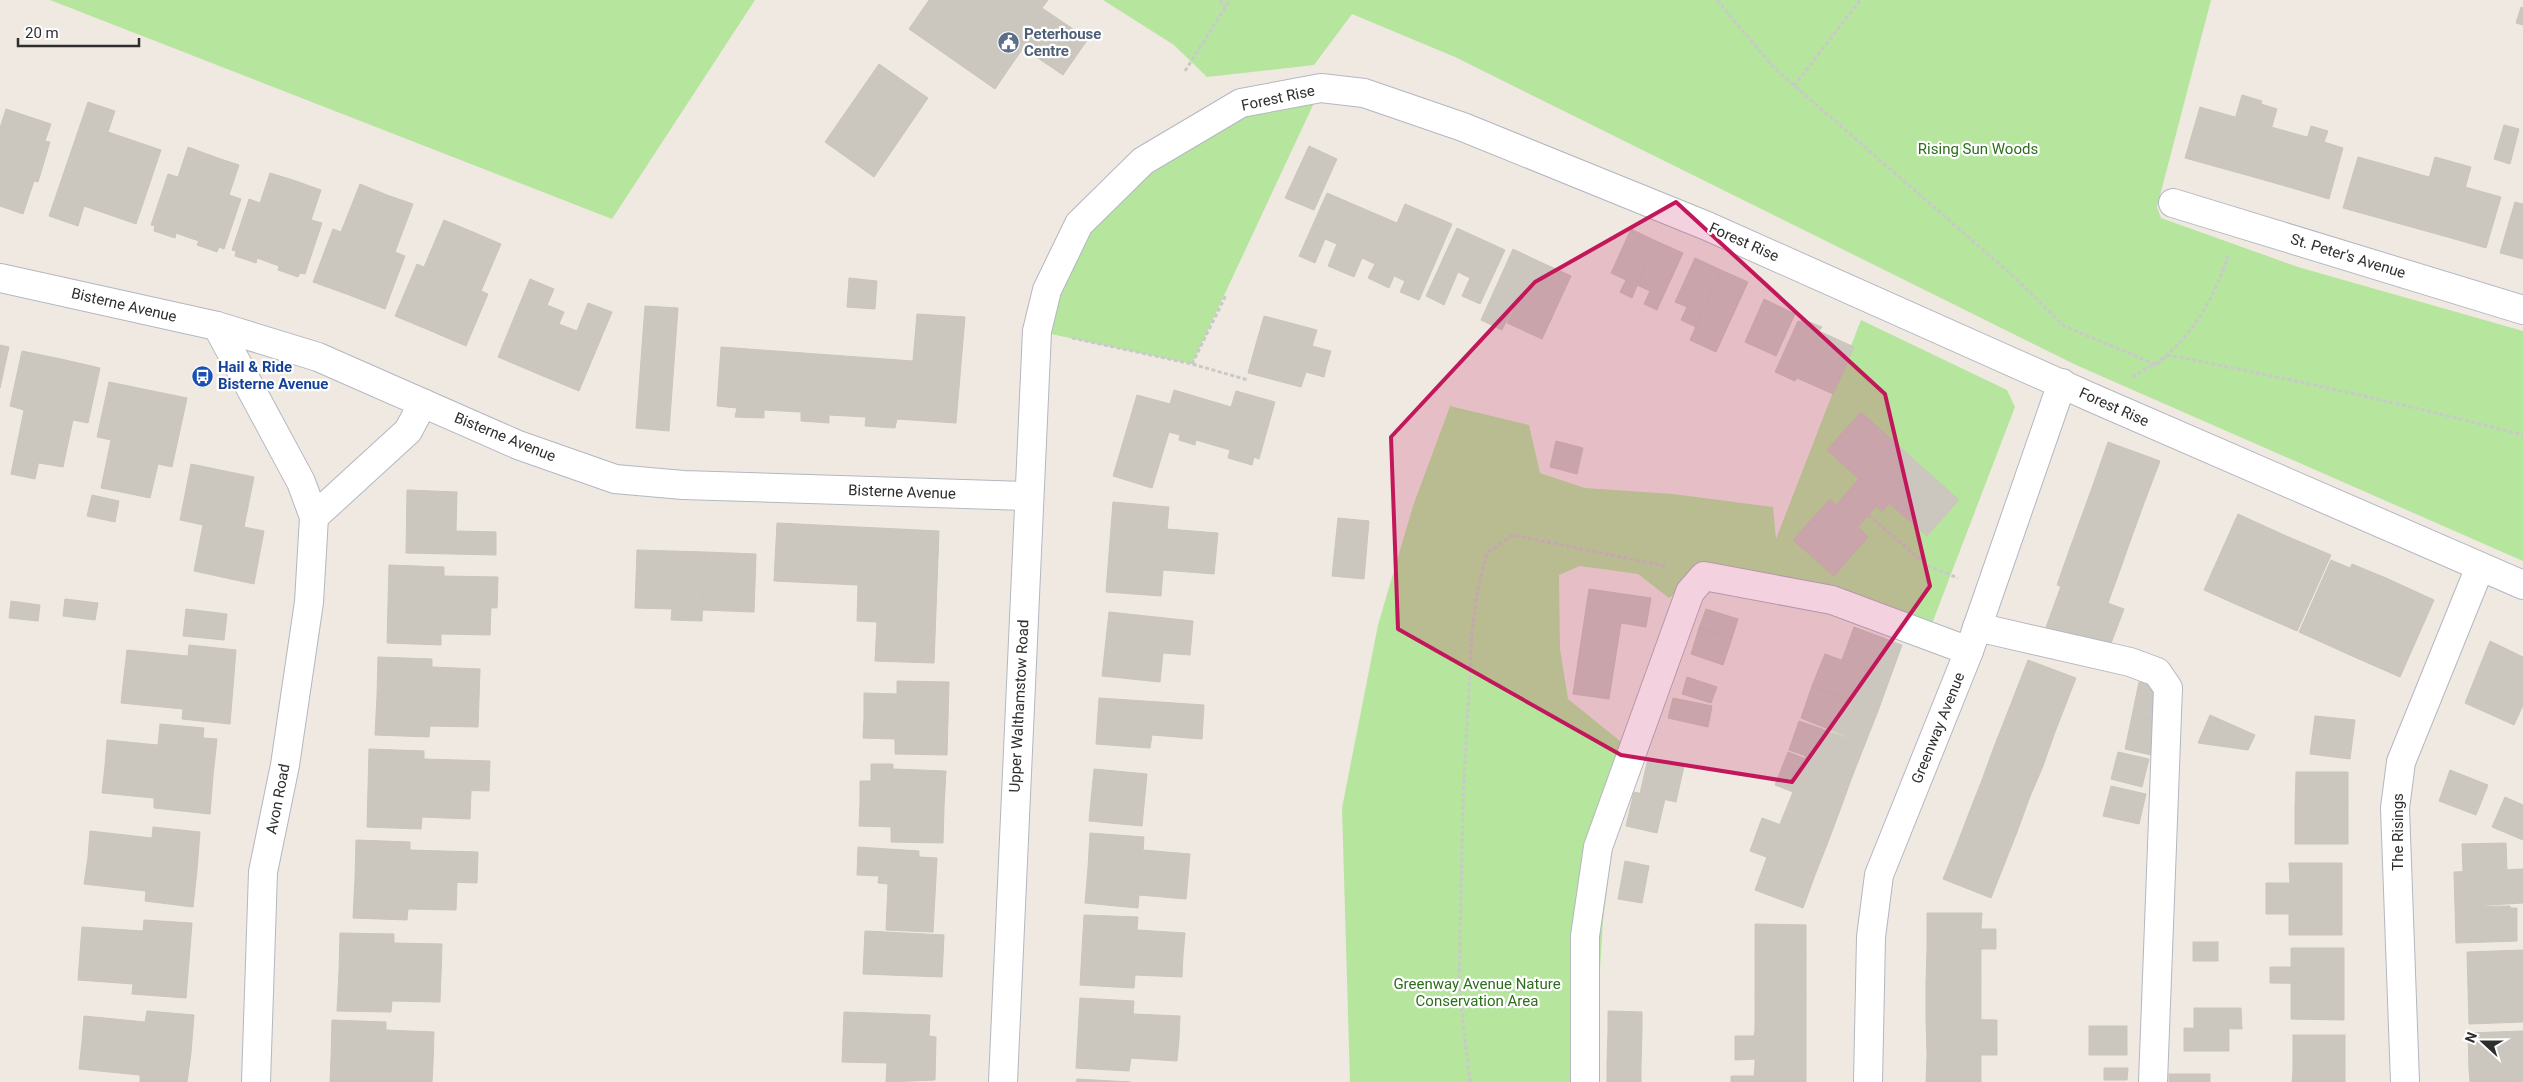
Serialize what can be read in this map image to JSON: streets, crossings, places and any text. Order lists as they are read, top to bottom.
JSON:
{
  "streets": {
    "street": [
      "Forest Rise",
      "St. Peter's Avenue",
      "Bisterne Avenue",
      "Upper Walthamstow Road",
      "Greenway Avenue",
      "Avon Road",
      "The Risings"
    ]
  },
  "crossings": [
    ["Forest Rise", "Upper Walthamstow Road"],
    ["Forest Rise", "Greenway Avenue"],
    ["Forest Rise", "The Risings"],
    ["Bisterne Avenue", "Upper Walthamstow Road"],
    ["Bisterne Avenue", "Avon Road"]
  ],
  "parks": ["Rising Sun Woods", "Greenway Avenue Nature Conservation Area"],
  "places": {
    "public building": ["Peterhouse Centre"],
    "bus stop": ["Hail & Ride Bisterne Avenue"]
  },
  "scale_bar": "20 m",
  "north": "left"
}
